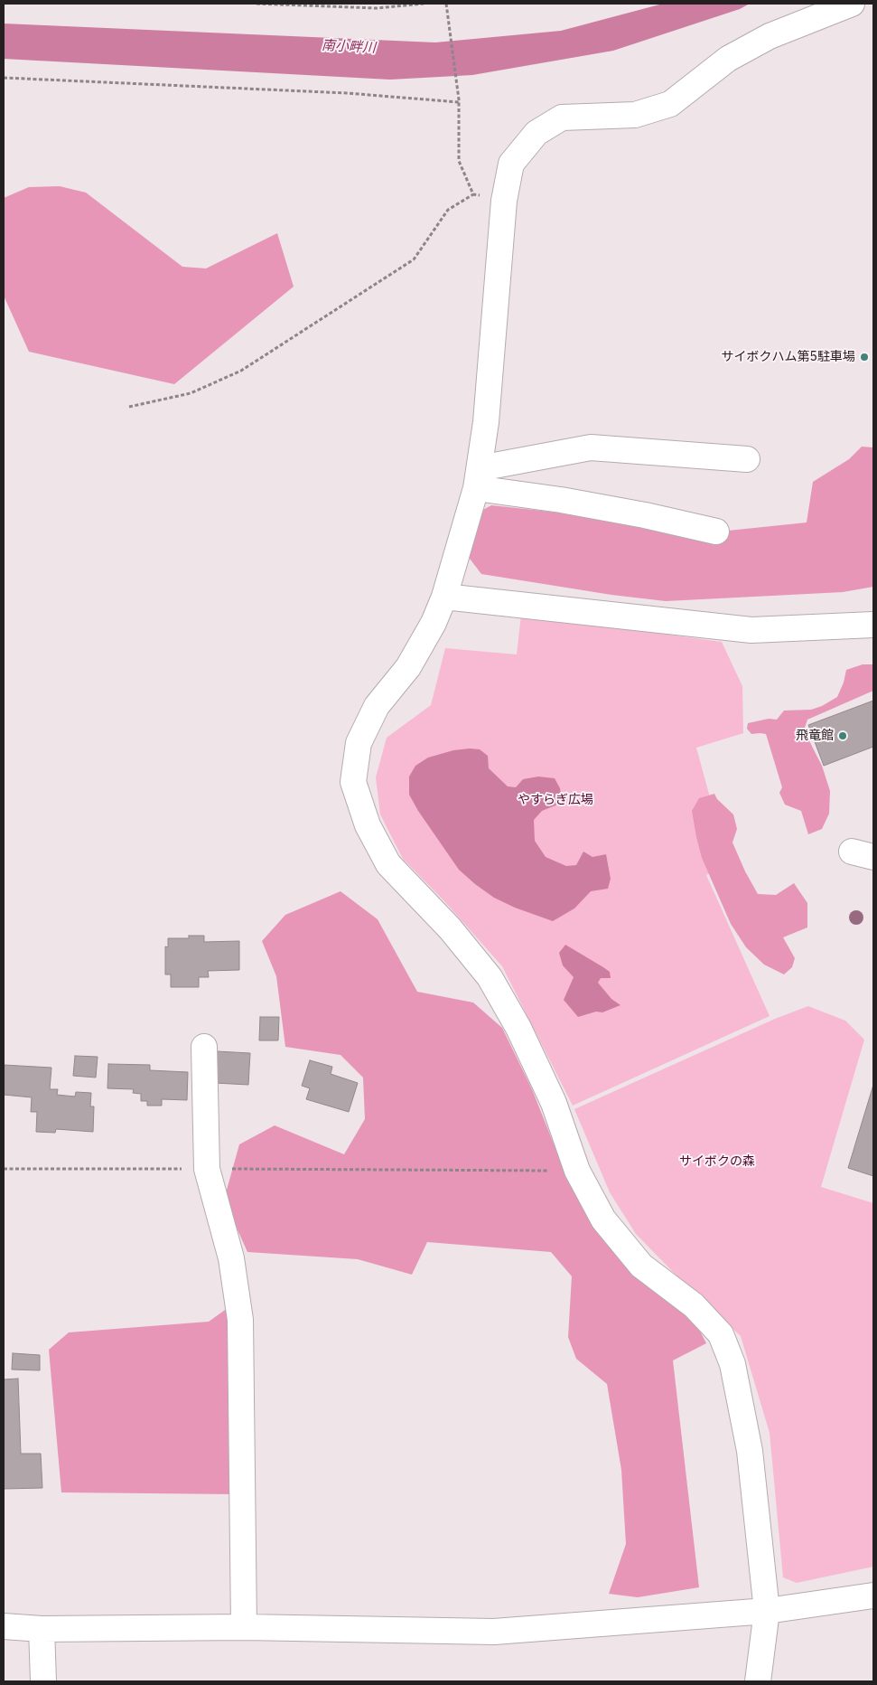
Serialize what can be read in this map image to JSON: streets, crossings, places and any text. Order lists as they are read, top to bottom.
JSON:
{
  "water": ["南小畔川"],
  "parks": ["やすらぎ広場", "サイボクの森"],
  "places": ["サイボクハム第5駐車場", "飛竜館"]
}
